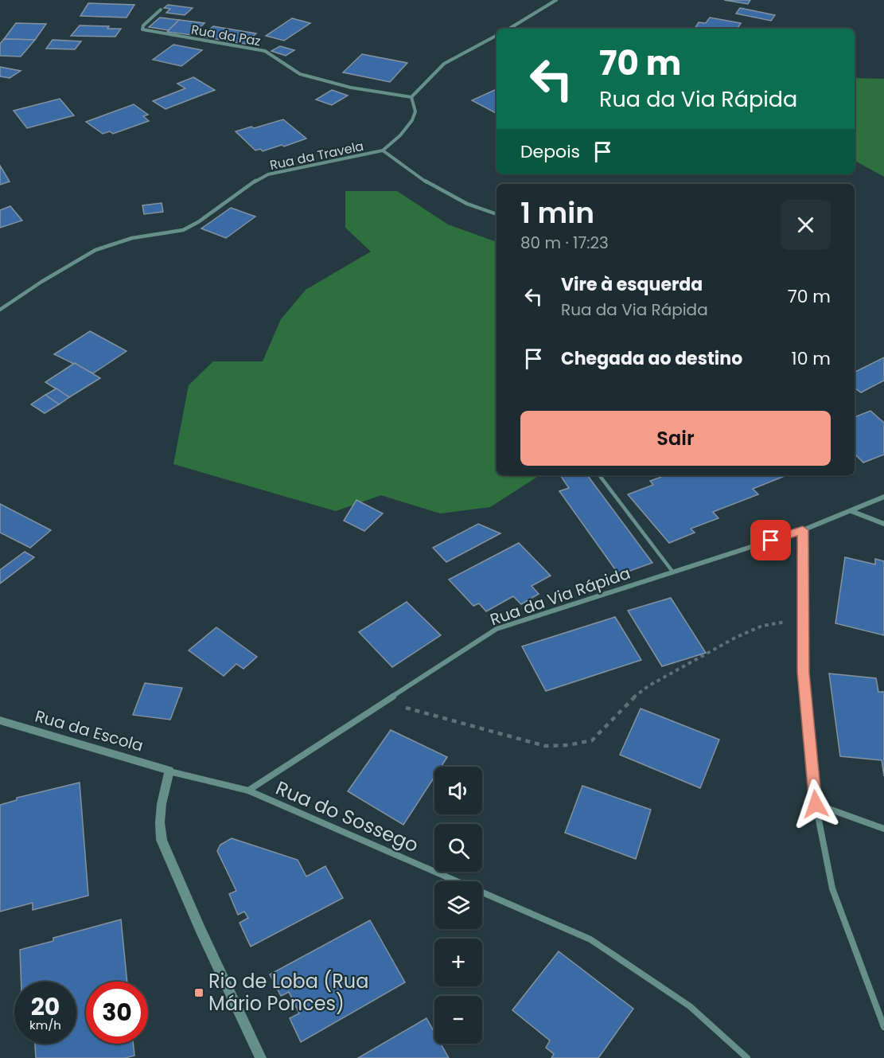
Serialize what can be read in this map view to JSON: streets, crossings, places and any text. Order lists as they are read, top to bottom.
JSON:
{
  "streets": {
    "street": [
      "Rua da Paz",
      "Rua da Travela",
      "Rua da Via Rápida",
      "Rua da Escola",
      "Rua do Sossego"
    ]
  },
  "crossings": [
    ["Rua da Paz", "Rua da Travela"],
    ["Rua da Via Rápida", "Rua do Sossego"],
    ["Rua da Escola", "Rua do Sossego"]
  ],
  "places": {
    "transit": ["Rio de Loba (Rua Mário Ponces)"]
  },
  "page": {
    "turn": ["70 m", "Rua da Via Rápida"],
    "then": "Depois",
    "heading": ["1 min", "80 m · 17:23"],
    "list": [
      {
        "name": "Vire à esquerda",
        "note": "Rua da Via Rápida",
        "value": "70 m"
      },
      {
        "name": "Chegada ao destino",
        "value": "10 m"
      }
    ],
    "buttons": "Sair",
    "map_buttons": ["+", "−"],
    "speed": "20 km/h",
    "limit": "30"
  }
}
